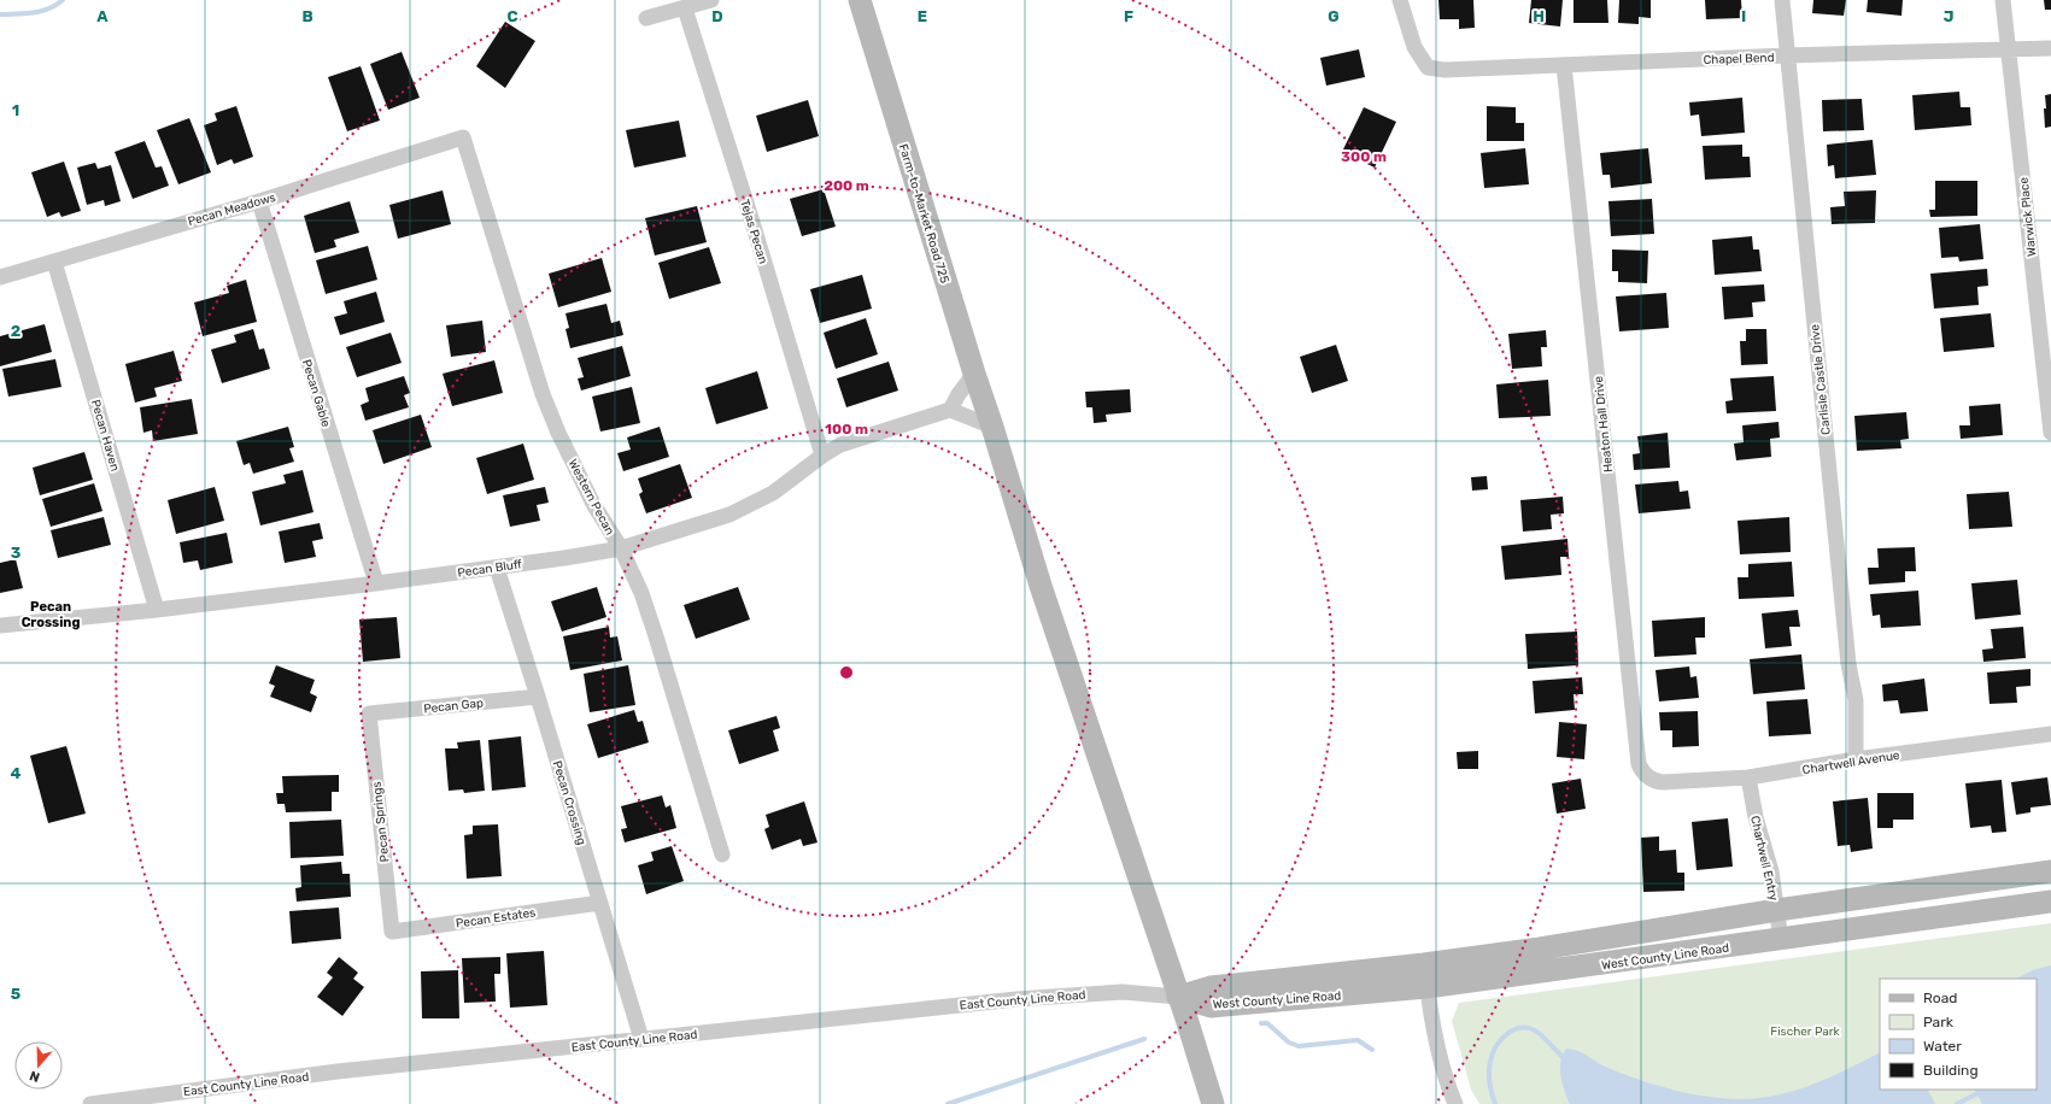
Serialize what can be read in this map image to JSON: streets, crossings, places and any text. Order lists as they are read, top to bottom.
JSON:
{
  "streets": {
    "main road": ["Farm-to-Market Road 725", "West County Line Road"],
    "street": [
      "Chapel Bend",
      "Pecan Meadows",
      "Warwick Place",
      "Tejas Pecan",
      "Carlisle Castle Drive",
      "Pecan Gable",
      "Heaton Hall Drive",
      "Pecan Haven",
      "Western Pecan",
      "Pecan Bluff",
      "Pecan Gap",
      "Chartwell Avenue",
      "Pecan Crossing",
      "Pecan Springs",
      "Chartwell Entry",
      "Pecan Estates",
      "East County Line Road"
    ]
  },
  "crossings": [
    ["Chapel Bend", "Warwick Place"],
    ["Chapel Bend", "Carlisle Castle Drive"],
    ["Chapel Bend", "Heaton Hall Drive"],
    ["Pecan Meadows", "Pecan Gable"],
    ["Pecan Meadows", "Pecan Haven"],
    ["Pecan Meadows", "Western Pecan"],
    ["Farm-to-Market Road 725", "West County Line Road"],
    ["Farm-to-Market Road 725", "East County Line Road"],
    ["Tejas Pecan", "Pecan Bluff"],
    ["Carlisle Castle Drive", "Chartwell Avenue"],
    ["Pecan Gable", "Pecan Bluff"],
    ["Heaton Hall Drive", "Chartwell Avenue"],
    ["Pecan Haven", "Pecan Bluff"],
    ["Western Pecan", "Pecan Bluff"],
    ["Pecan Bluff", "Pecan Crossing"],
    ["Pecan Gap", "Pecan Crossing"],
    ["Pecan Gap", "Pecan Springs"],
    ["Chartwell Avenue", "Chartwell Entry"],
    ["Pecan Crossing", "Pecan Estates"],
    ["Pecan Crossing", "East County Line Road"],
    ["Pecan Springs", "Pecan Estates"],
    ["Chartwell Entry", "West County Line Road"],
    ["West County Line Road", "East County Line Road"]
  ],
  "districts": ["Pecan Crossing"],
  "parks": ["Fischer Park"],
  "legend": [
    "Road",
    "Park",
    "Water",
    "Building"
  ],
  "north": "bottom",
  "grid": {
    "columns": [
      "A",
      "B",
      "C",
      "D",
      "E",
      "F",
      "G",
      "H",
      "I",
      "J"
    ],
    "rows": [
      "1",
      "2",
      "3",
      "4",
      "5"
    ]
  },
  "rings": ["300 m", "200 m", "100 m"]
}
